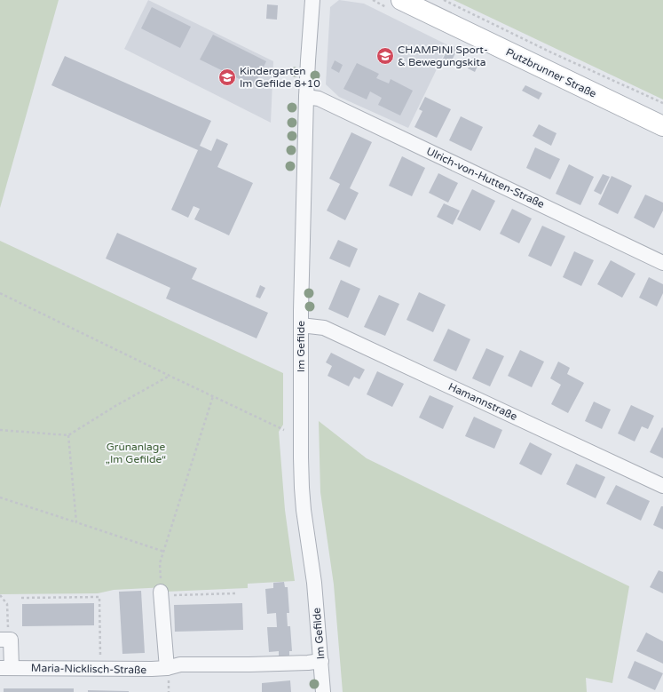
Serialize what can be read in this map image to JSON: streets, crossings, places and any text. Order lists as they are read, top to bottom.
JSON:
{
  "streets": {
    "main road": ["Putzbrunner Straße"],
    "street": [
      "Ulrich-von-Hutten-Straße",
      "Im Gefilde",
      "Hamannstraße",
      "Maria-Nicklisch-Straße"
    ]
  },
  "crossings": [
    ["Ulrich-von-Hutten-Straße", "Im Gefilde"],
    ["Im Gefilde", "Hamannstraße"],
    ["Im Gefilde", "Maria-Nicklisch-Straße"]
  ],
  "parks": ["Grünanlage „Im Gefilde“"],
  "places": {
    "school or university": ["CHAMPINI Sport- & Bewegungskita", "Kindergarten Im Gefilde 8+10"]
  }
}
